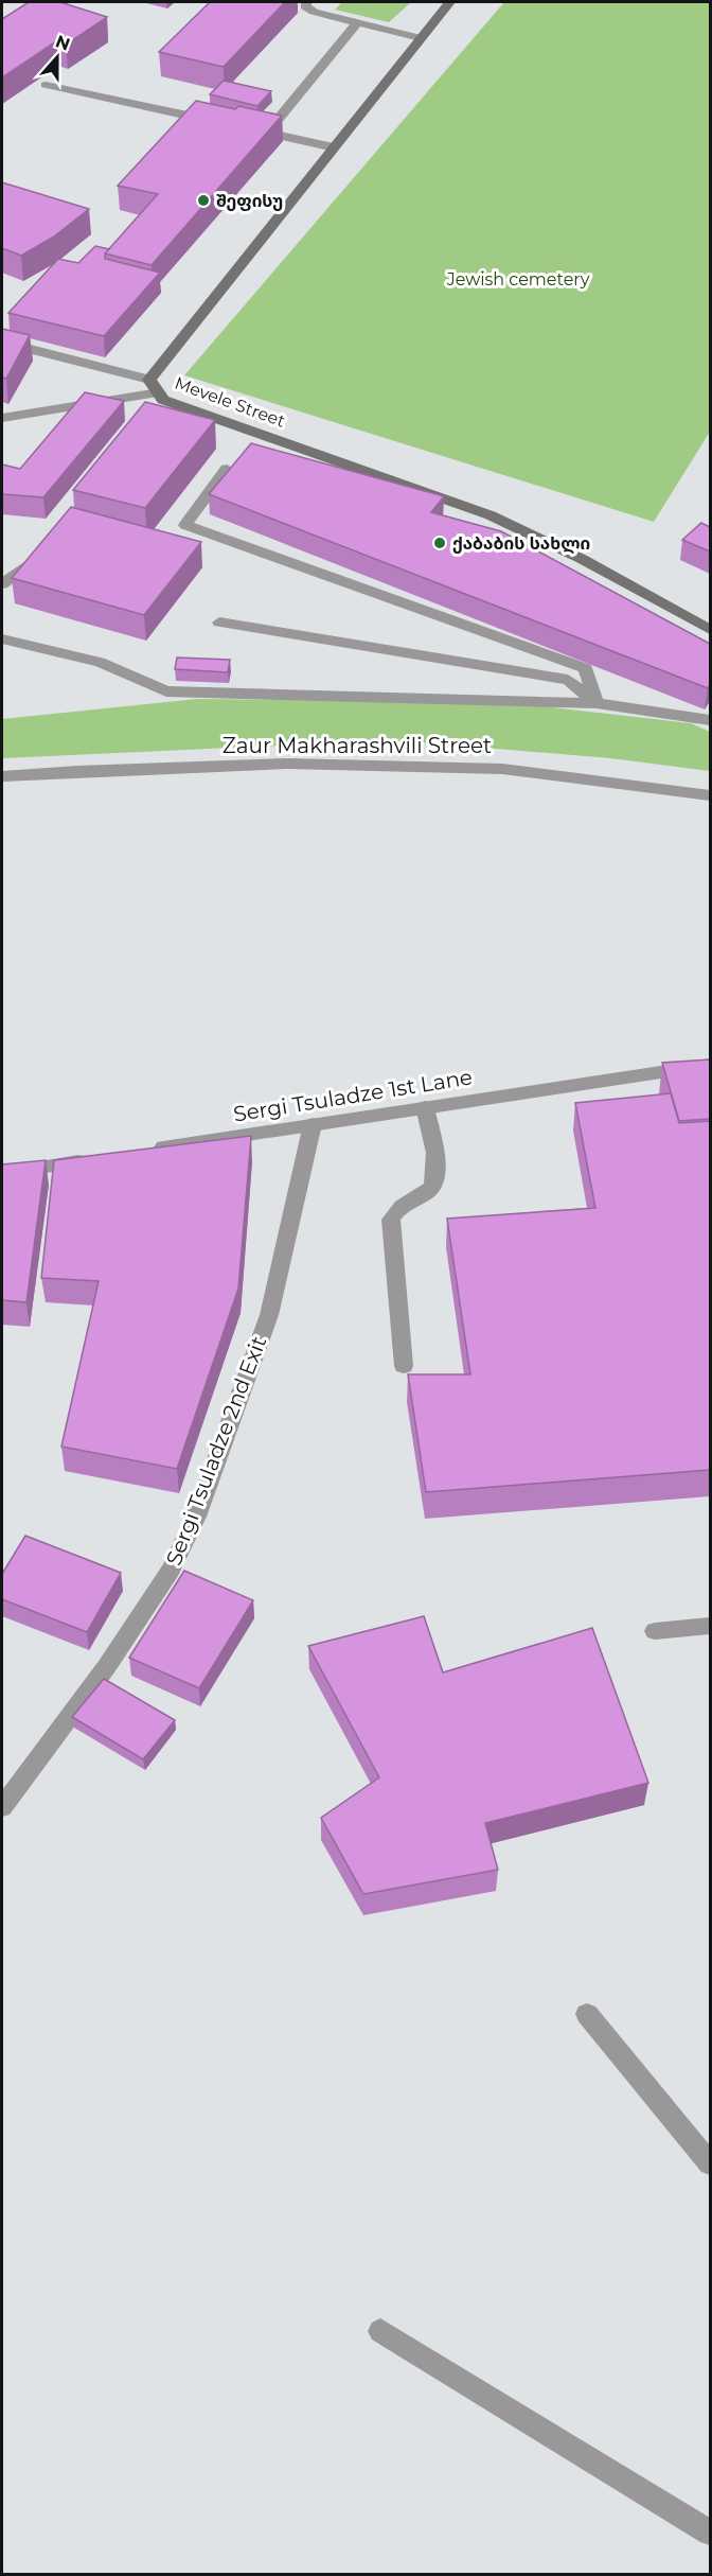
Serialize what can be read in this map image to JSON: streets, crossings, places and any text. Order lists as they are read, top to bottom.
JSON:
{
  "streets": {
    "street": [
      "Mevele Street",
      "Zaur Makharashvili Street",
      "Sergi Tsuladze 1st Lane",
      "Sergi Tsuladze 2nd Exit"
    ]
  },
  "crossings": [
    ["Sergi Tsuladze 1st Lane", "Sergi Tsuladze 2nd Exit"]
  ],
  "parks": ["Jewish cemetery"],
  "places": ["შეფისუ", "ქაბაბის სახლი"],
  "north": "top"
}
